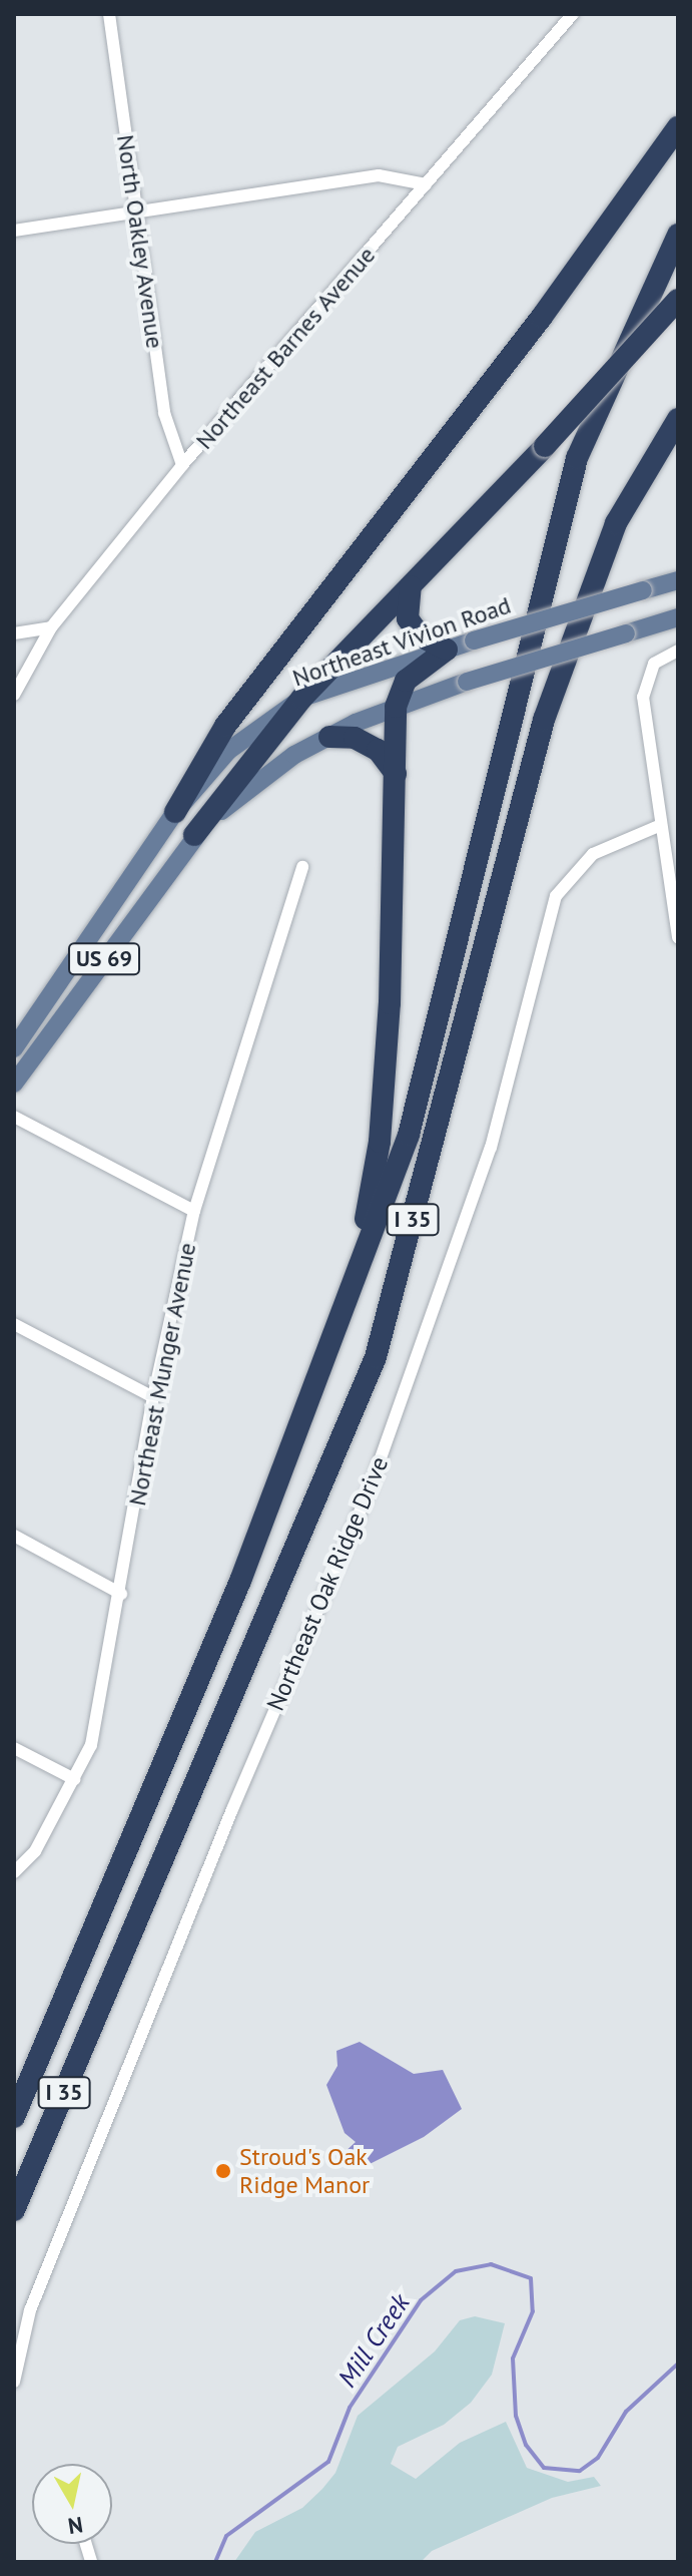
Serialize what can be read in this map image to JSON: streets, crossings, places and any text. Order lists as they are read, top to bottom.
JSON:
{
  "streets": {
    "highway": ["I 35"],
    "main road": ["Northeast Vivion Road", "US 69"],
    "street": [
      "North Oakley Avenue",
      "Northeast Barnes Avenue",
      "Northeast Munger Avenue",
      "Northeast Oak Ridge Drive"
    ]
  },
  "crossings": [
    ["North Oakley Avenue", "Northeast Barnes Avenue"]
  ],
  "water": ["Mill Creek"],
  "places": ["Stroud's Oak Ridge Manor"],
  "north": "bottom"
}
